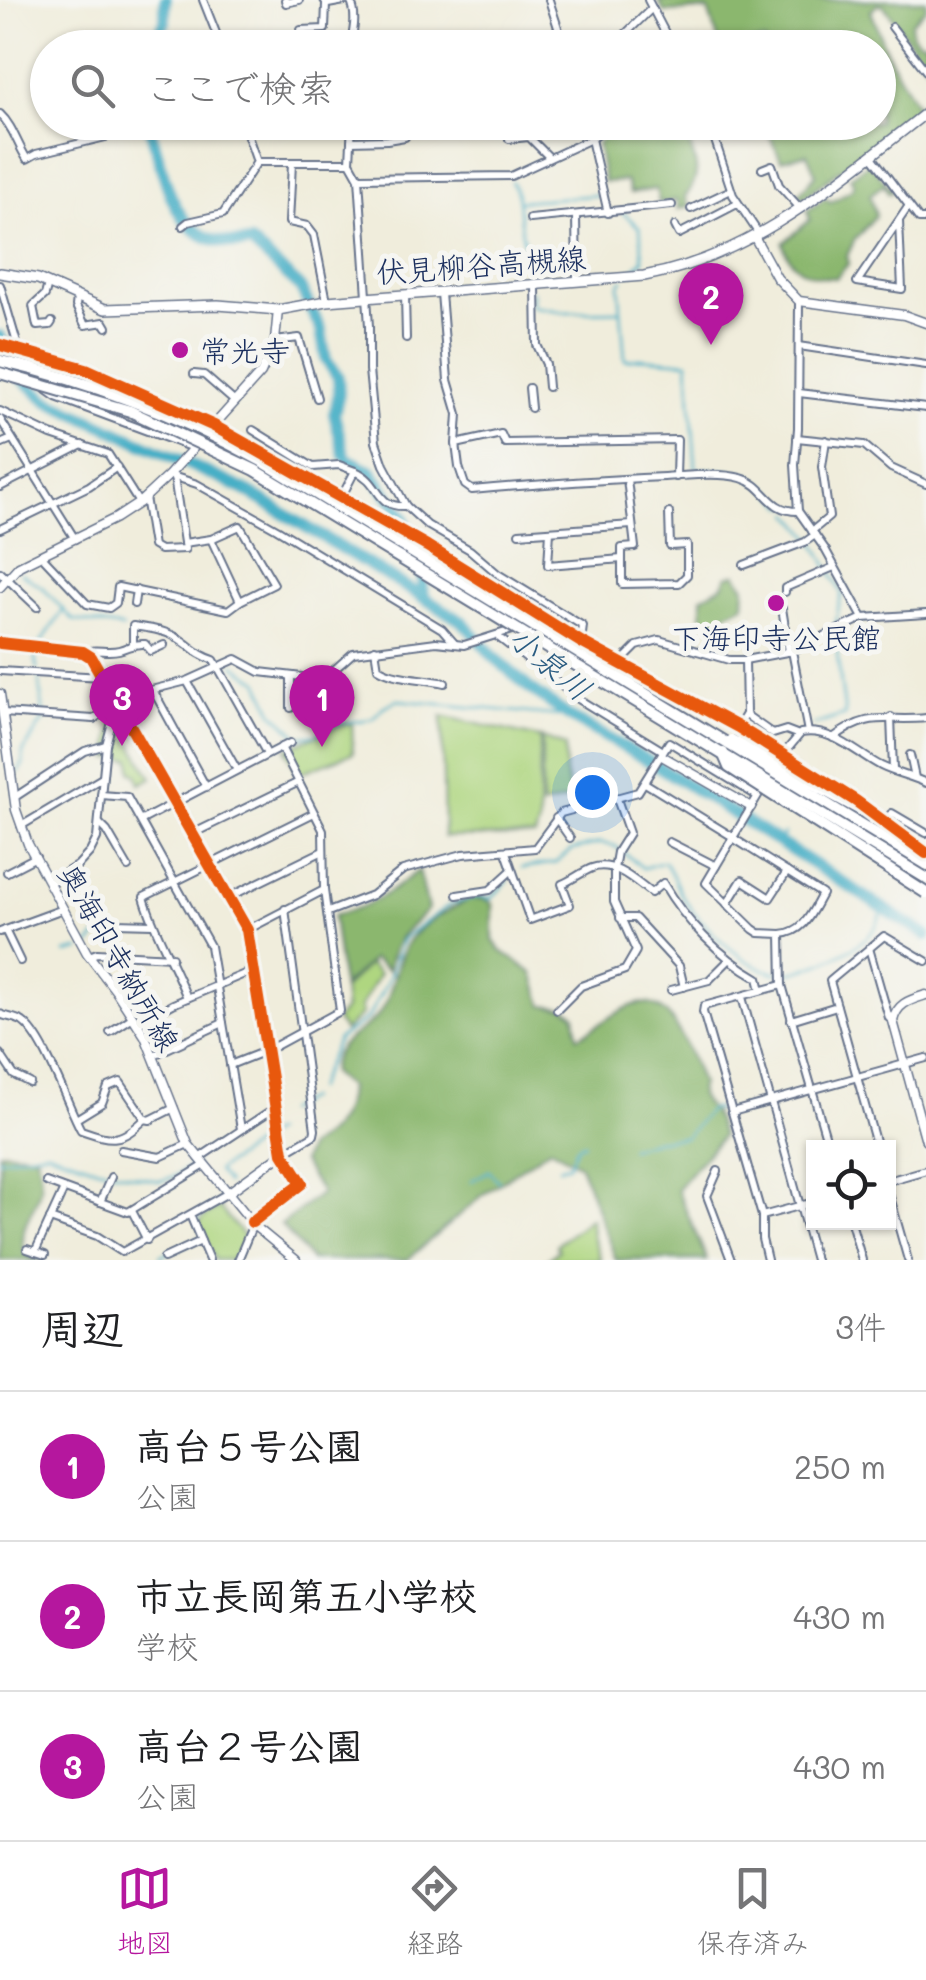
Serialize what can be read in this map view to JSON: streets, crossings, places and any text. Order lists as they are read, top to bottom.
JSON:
{
  "streets": {
    "main road": ["伏見柳谷高槻線"],
    "street": ["奥海印寺納所線"]
  },
  "water": ["小泉川"],
  "places": ["常光寺", "下海印寺公民館"],
  "page": {
    "search": "ここで検索",
    "pins": ["2", "3", "1"],
    "heading": ["周辺", "3件"],
    "list": [
      {
        "mark": "1",
        "name": "高台５号公園",
        "note": "公園",
        "value": "250 m"
      },
      {
        "mark": "2",
        "name": "市立長岡第五小学校",
        "note": "学校",
        "value": "430 m"
      },
      {
        "mark": "3",
        "name": "高台２号公園",
        "note": "公園",
        "value": "430 m"
      }
    ],
    "nav": ["地図", "経路", "保存済み"]
  }
}
